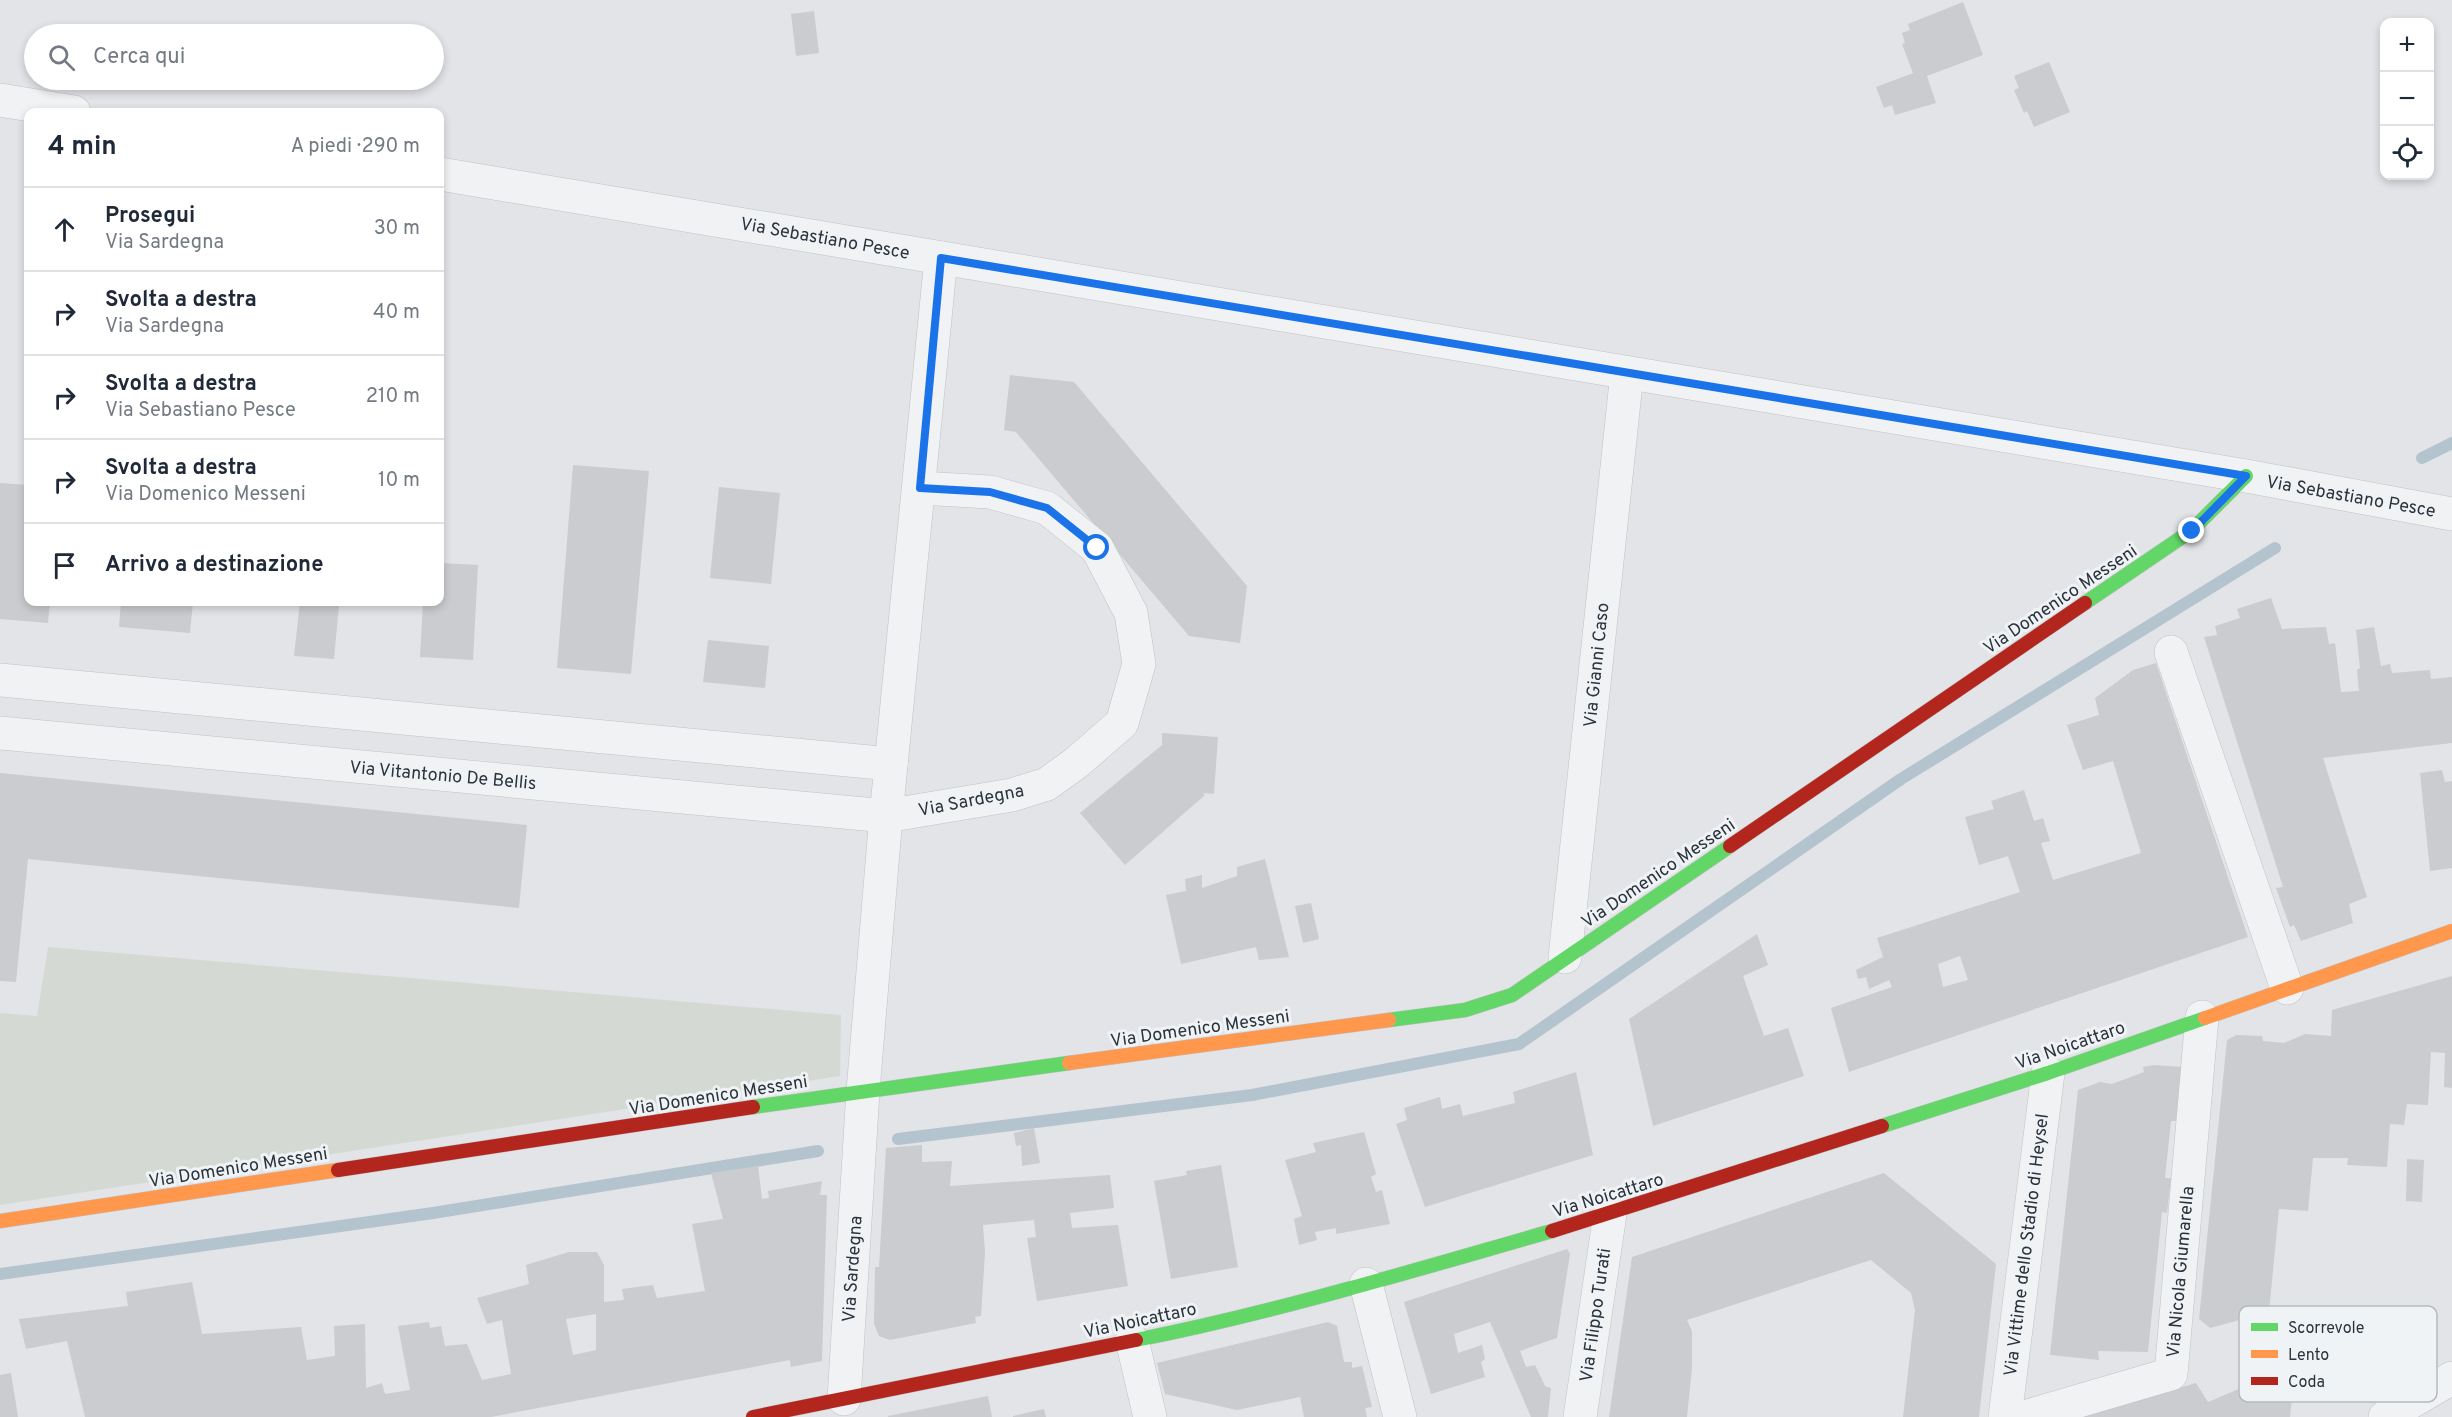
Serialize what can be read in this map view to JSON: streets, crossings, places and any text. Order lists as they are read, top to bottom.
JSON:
{
  "streets": {
    "street": [
      "Via Sebastiano Pesce",
      "Via Domenico Messeni",
      "Via Gianni Caso",
      "Via Vitantonio De Bellis",
      "Via Sardegna",
      "Via Noicattaro",
      "Via Vittime dello Stadio di Heysel",
      "Via Nicola Giumarella",
      "Via Filippo Turati"
    ]
  },
  "crossings": [
    ["Via Sebastiano Pesce", "Via Domenico Messeni"],
    ["Via Sebastiano Pesce", "Via Gianni Caso"],
    ["Via Sebastiano Pesce", "Via Sardegna"],
    ["Via Domenico Messeni", "Via Gianni Caso"],
    ["Via Domenico Messeni", "Via Sardegna"],
    ["Via Vitantonio De Bellis", "Via Sardegna"],
    ["Via Sardegna", "Via Noicattaro"],
    ["Via Noicattaro", "Via Vittime dello Stadio di Heysel"],
    ["Via Noicattaro", "Via Nicola Giumarella"],
    ["Via Noicattaro", "Via Filippo Turati"]
  ],
  "legend": ["Scorrevole", "Lento", "Coda"],
  "page": {
    "map_buttons": ["+", "−"],
    "search": "Cerca qui",
    "heading": ["4 min", "A piedi · 290 m"],
    "list": [
      ["Prosegui", "Via Sardegna", "30 m"],
      ["Svolta a destra", "Via Sardegna", "40 m"],
      ["Svolta a destra", "Via Sebastiano Pesce", "210 m"],
      ["Svolta a destra", "Via Domenico Messeni", "10 m"],
      "Arrivo a destinazione"
    ]
  }
}
